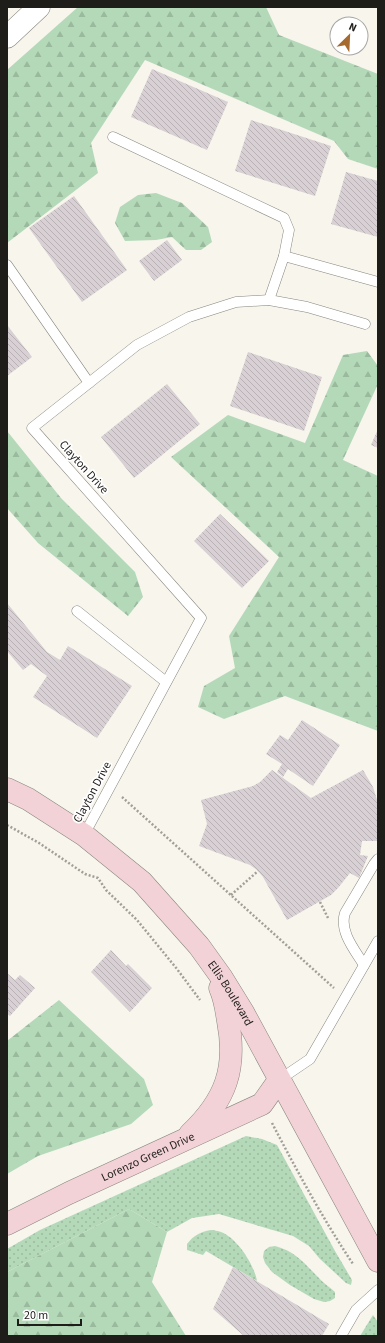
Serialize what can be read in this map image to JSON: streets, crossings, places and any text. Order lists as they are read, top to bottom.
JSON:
{
  "streets": {
    "main road": ["Ellis Boulevard", "Lorenzo Green Drive"],
    "lane": ["Clayton Drive"]
  },
  "crossings": [
    ["Clayton Drive", "Ellis Boulevard"],
    ["Ellis Boulevard", "Lorenzo Green Drive"]
  ],
  "scale_bar": "20 m",
  "north": "top right"
}
